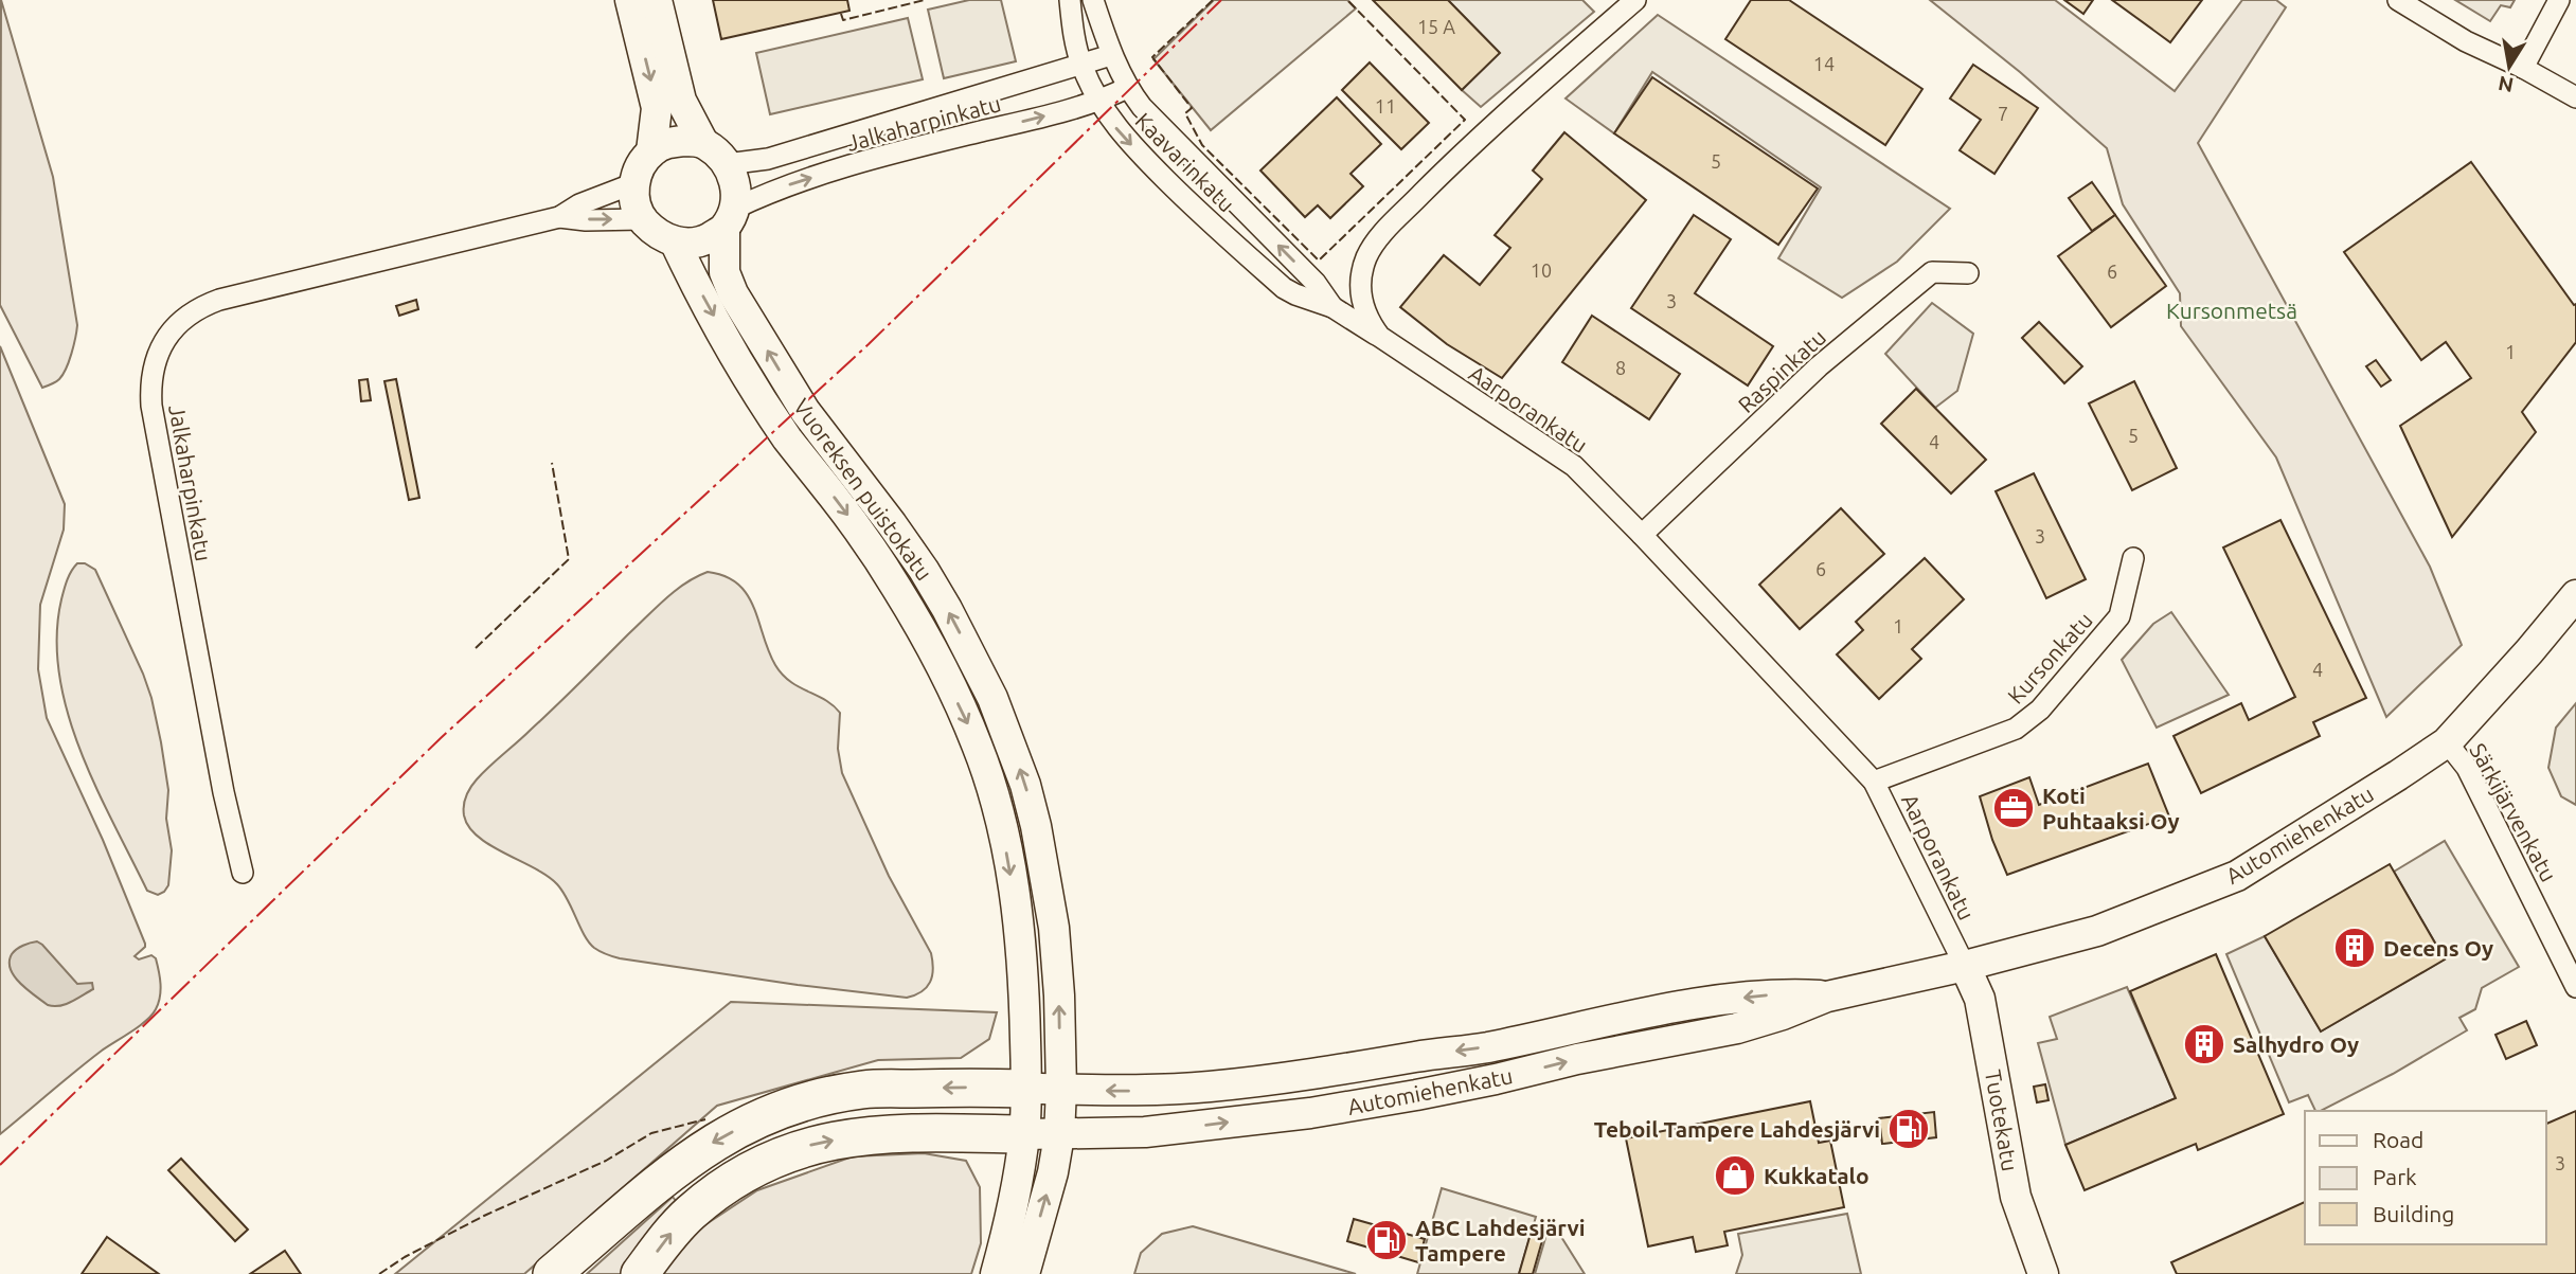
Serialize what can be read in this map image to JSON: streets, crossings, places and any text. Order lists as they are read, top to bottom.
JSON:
{
  "streets": {
    "main road": ["Vuoreksen puistokatu", "Automiehenkatu", "Tuotekatu"],
    "street": [
      "Jalkaharpinkatu",
      "Kaavarinkatu",
      "Raspinkatu",
      "Aarporankatu",
      "Kursonkatu",
      "Särkijärvenkatu"
    ]
  },
  "crossings": [
    ["Jalkaharpinkatu", "Kaavarinkatu"],
    ["Jalkaharpinkatu", "Vuoreksen puistokatu"],
    ["Kaavarinkatu", "Aarporankatu"],
    ["Raspinkatu", "Aarporankatu"],
    ["Aarporankatu", "Kursonkatu"],
    ["Aarporankatu", "Automiehenkatu"],
    ["Aarporankatu", "Tuotekatu"],
    ["Vuoreksen puistokatu", "Automiehenkatu"],
    ["Särkijärvenkatu", "Automiehenkatu"],
    ["Automiehenkatu", "Tuotekatu"]
  ],
  "parks": ["Kursonmetsä"],
  "places": {
    "office": ["Koti Puhtaaksi Oy"],
    "building": ["Decens Oy", "Salhydro Oy"],
    "fuel station": ["Teboil Tampere Lahdesjärvi", "ABC Lahdesjärvi Tampere"],
    "shop": ["Kukkatalo"]
  },
  "house_numbers": [
    "15 A",
    "14",
    "11",
    "7",
    "5",
    "10",
    "6",
    "3",
    "1",
    "8",
    "5",
    "4",
    "3",
    "6",
    "1",
    "4",
    "3"
  ],
  "legend": ["Road", "Park", "Building"],
  "north": "bottom"
}
